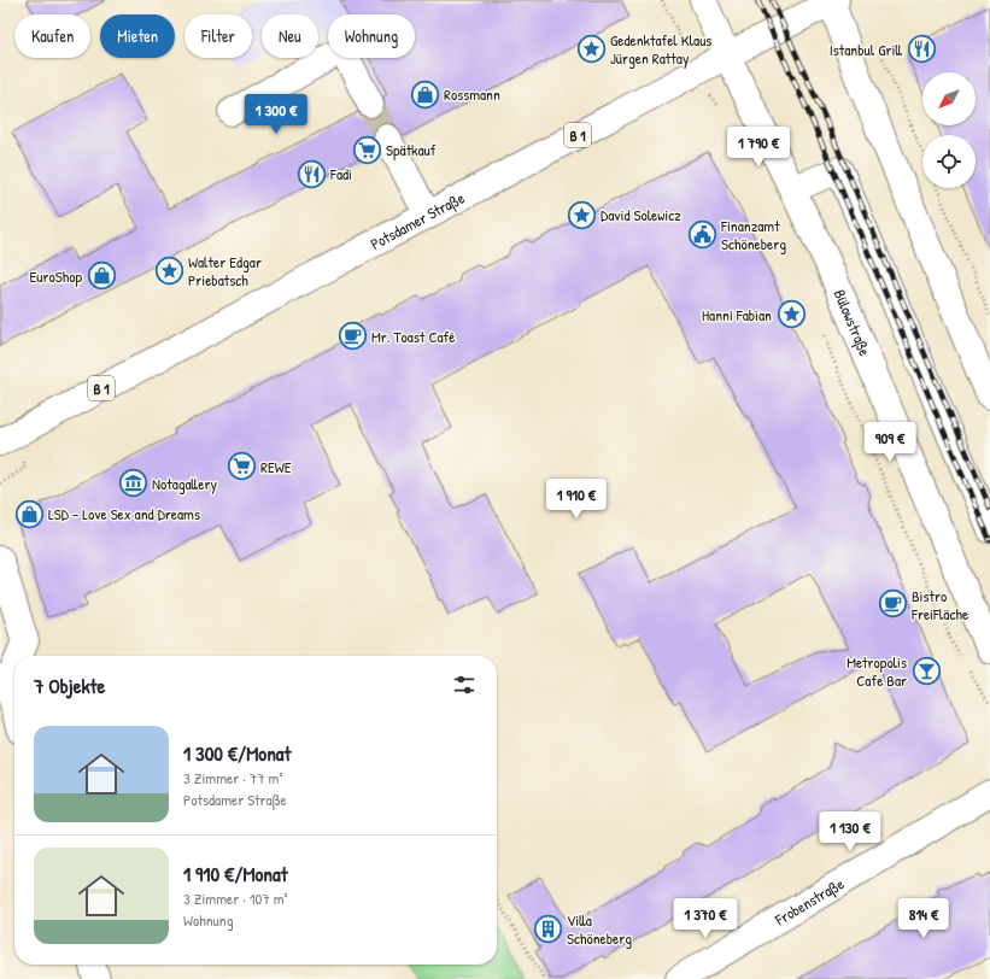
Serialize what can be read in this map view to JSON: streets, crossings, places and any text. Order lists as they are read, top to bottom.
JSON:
{
  "streets": {
    "main road": [
      "B 1",
      "Potsdamer Straße",
      "Bülowstraße",
      "Frobenstraße"
    ]
  },
  "crossings": [
    ["Potsdamer Straße", "Bülowstraße"]
  ],
  "places": {
    "place": [
      "Gedenktafel Klaus Jürgen Rattay",
      "David Solewicz",
      "Walter Edgar Priebatsch",
      "Hanni Fabian"
    ],
    "restaurant": ["Istanbul Grill", "Fadi"],
    "shop": ["Rossmann", "EuroShop", "LSD - Love Sex and Dreams"],
    "supermarket": ["Spätkauf", "REWE"],
    "public building": ["Finanzamt Schöneberg"],
    "cafe": ["Mr. Toast Café", "Bistro FreiFläche"],
    "museum": ["Notagallery"],
    "bar": ["Metropolis Cafe Bar"],
    "building": ["Villa Schöneberg"]
  },
  "north": "bottom left",
  "page": {
    "chip": [
      "Kaufen",
      "Mieten",
      "Filter",
      "Neu",
      "Wohnung"
    ],
    "price": [
      "1 300 €",
      "1 790 €",
      "909 €",
      "1 910 €",
      "1 130 €",
      "1 370 €",
      "814 €"
    ],
    "heading": "7 Objekte",
    "list": [
      {
        "name": "1 300 €/Monat",
        "note": "3 Zimmer · 77 m² · Potsdamer Straße"
      },
      {
        "name": "1 910 €/Monat",
        "note": "3 Zimmer · 107 m² · Wohnung"
      }
    ]
  }
}
